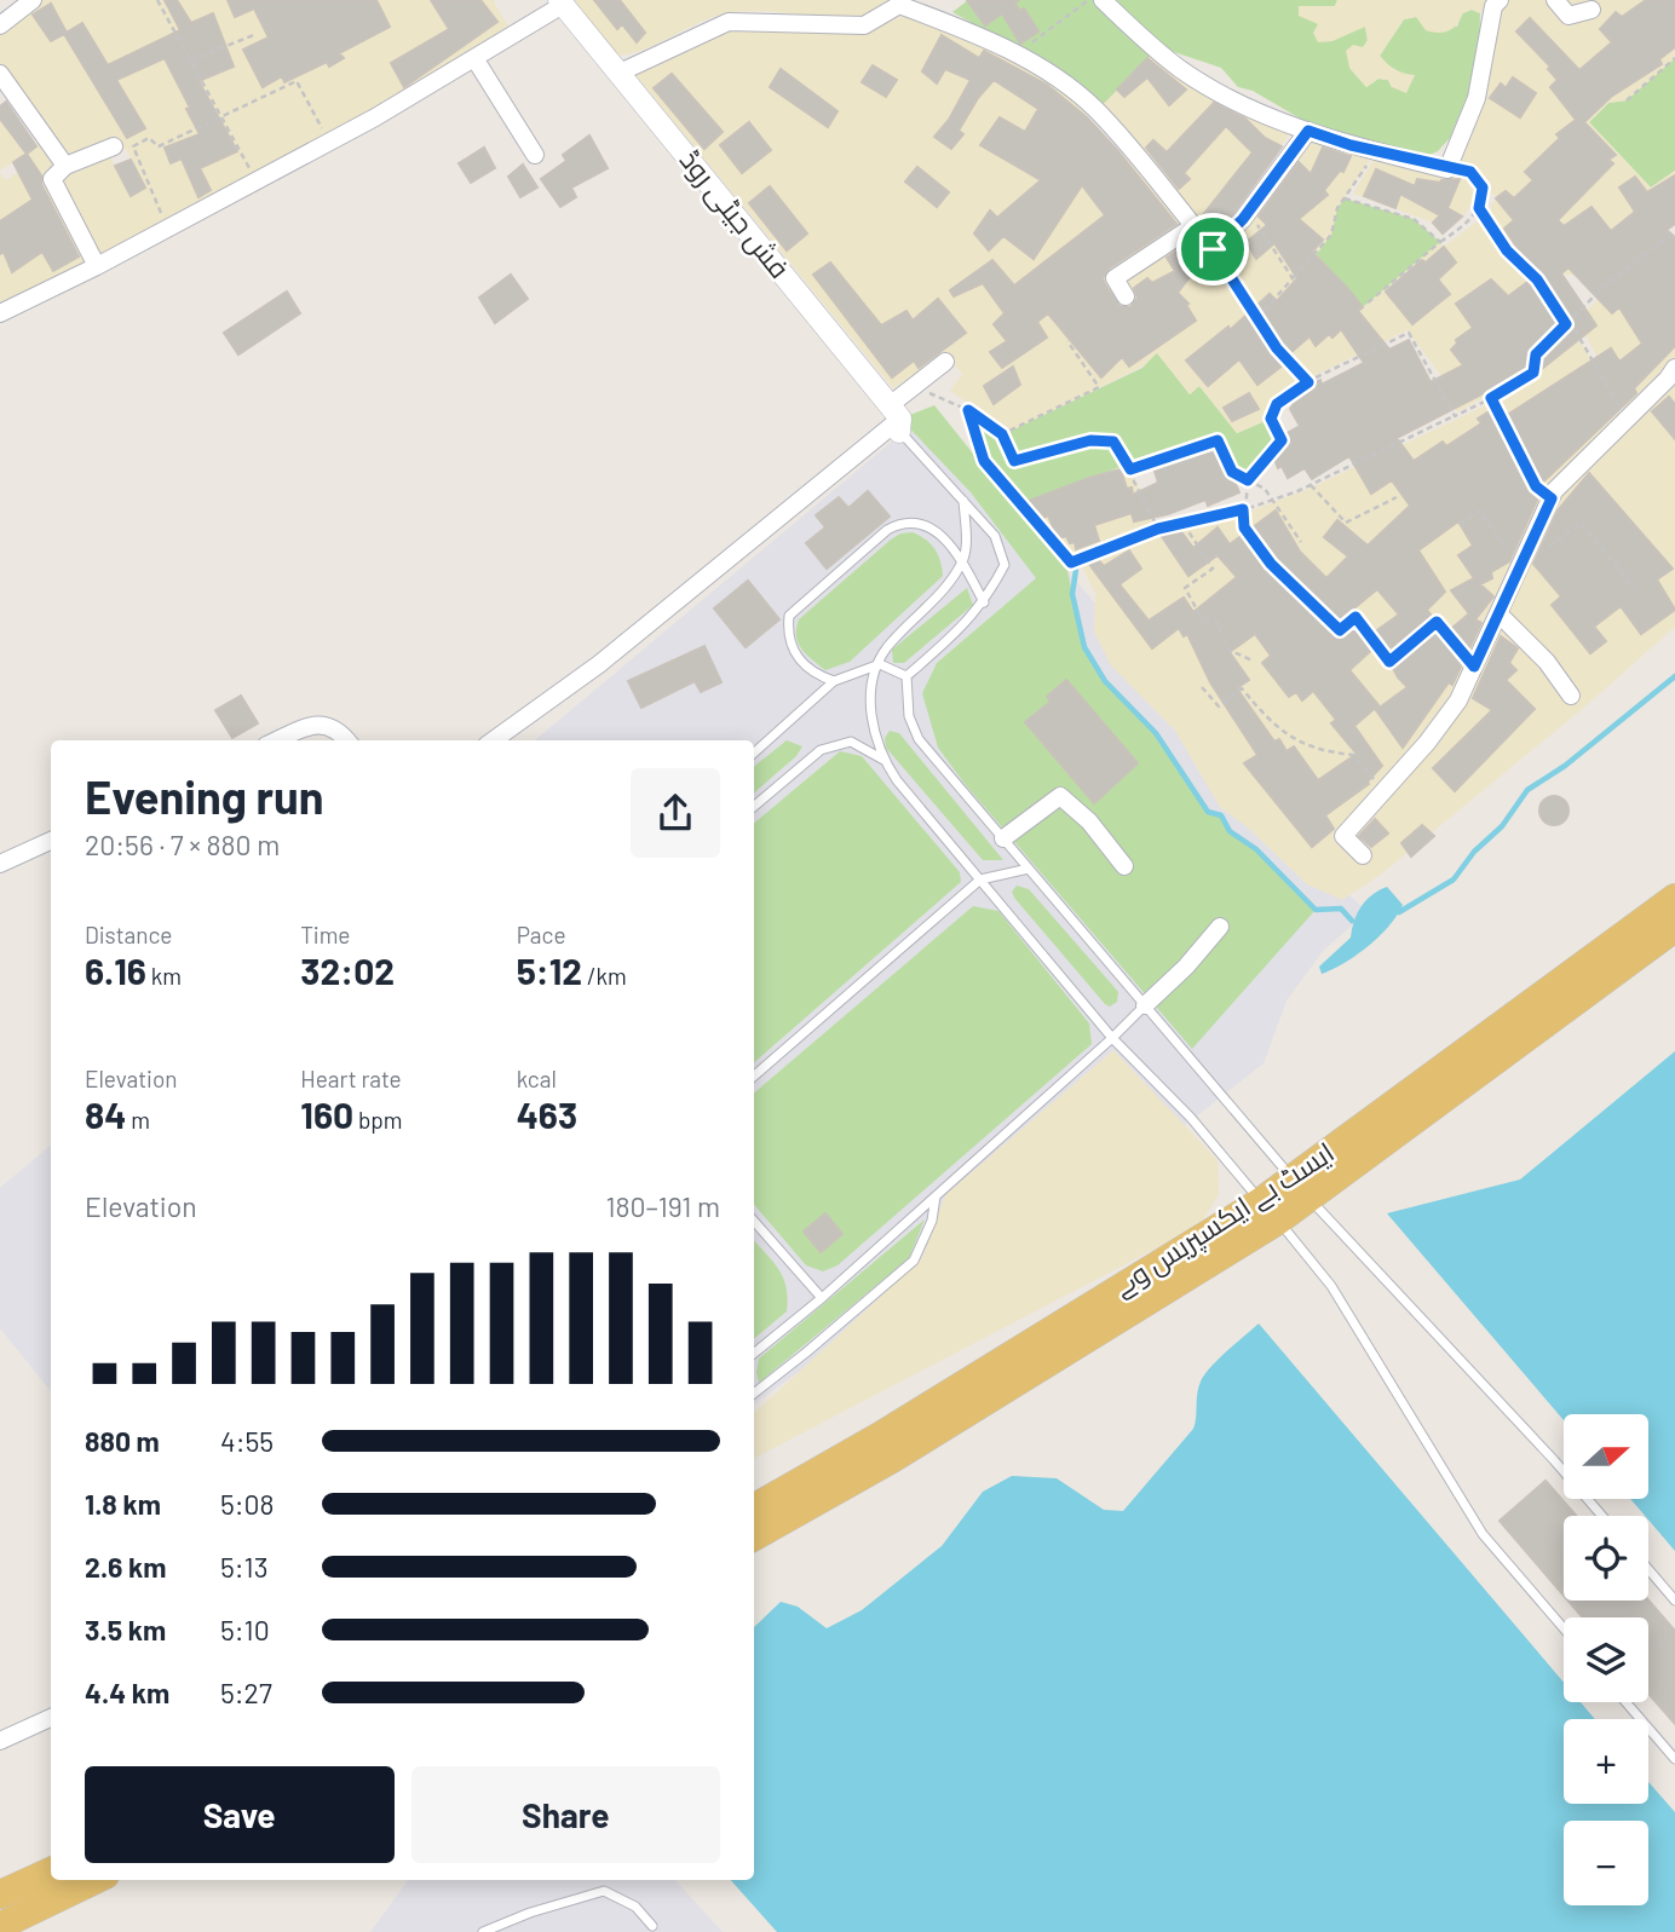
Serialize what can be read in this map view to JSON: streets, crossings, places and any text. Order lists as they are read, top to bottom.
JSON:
{
  "streets": {
    "main road": ["ایسٹ بے ایکسپریس وے"],
    "street": ["فش جیٹی روڈ"]
  },
  "north": "right",
  "page": {
    "heading": ["Evening run", "20:56 · 7 × 880 m"],
    "stats": [
      ["Distance", "6.16 km"],
      ["Time", "32:02"],
      ["Pace", "5:12 /km"],
      ["Elevation", "84 m"],
      ["Heart rate", "160 bpm"],
      ["kcal", "463"]
    ],
    "chart": ["Elevation", "180–191 m"],
    "list": [
      {
        "name": "880 m",
        "note": "4:55"
      },
      {
        "name": "1.8 km",
        "note": "5:08"
      },
      {
        "name": "2.6 km",
        "note": "5:13"
      },
      {
        "name": "3.5 km",
        "note": "5:10"
      },
      {
        "name": "4.4 km",
        "note": "5:27"
      }
    ],
    "map_buttons": ["+", "−"],
    "buttons": ["Save", "Share"]
  }
}
